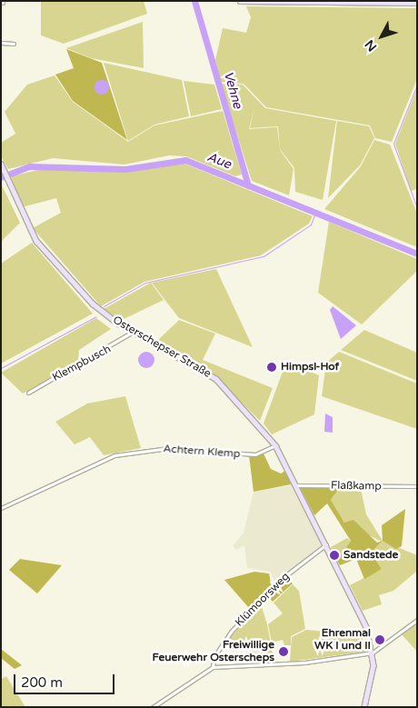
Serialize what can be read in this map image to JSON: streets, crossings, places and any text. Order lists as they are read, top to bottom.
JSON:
{
  "streets": {
    "main road": ["Osterschepser Straße"],
    "street": [
      "Klempbusch",
      "Achtern Klemp",
      "Flaßkamp",
      "Klümoorsweg"
    ]
  },
  "crossings": [
    ["Osterschepser Straße", "Klempbusch"],
    ["Osterschepser Straße", "Achtern Klemp"],
    ["Osterschepser Straße", "Flaßkamp"],
    ["Osterschepser Straße", "Klümoorsweg"]
  ],
  "water": ["Vehne", "Aue"],
  "places": [
    "Himpsl-Hof",
    "Sandstede",
    "Ehrenmal WK I und II",
    "Freiwillige Feuerwehr Osterscheps"
  ],
  "scale_bar": "200 m",
  "north": "bottom left"
}
